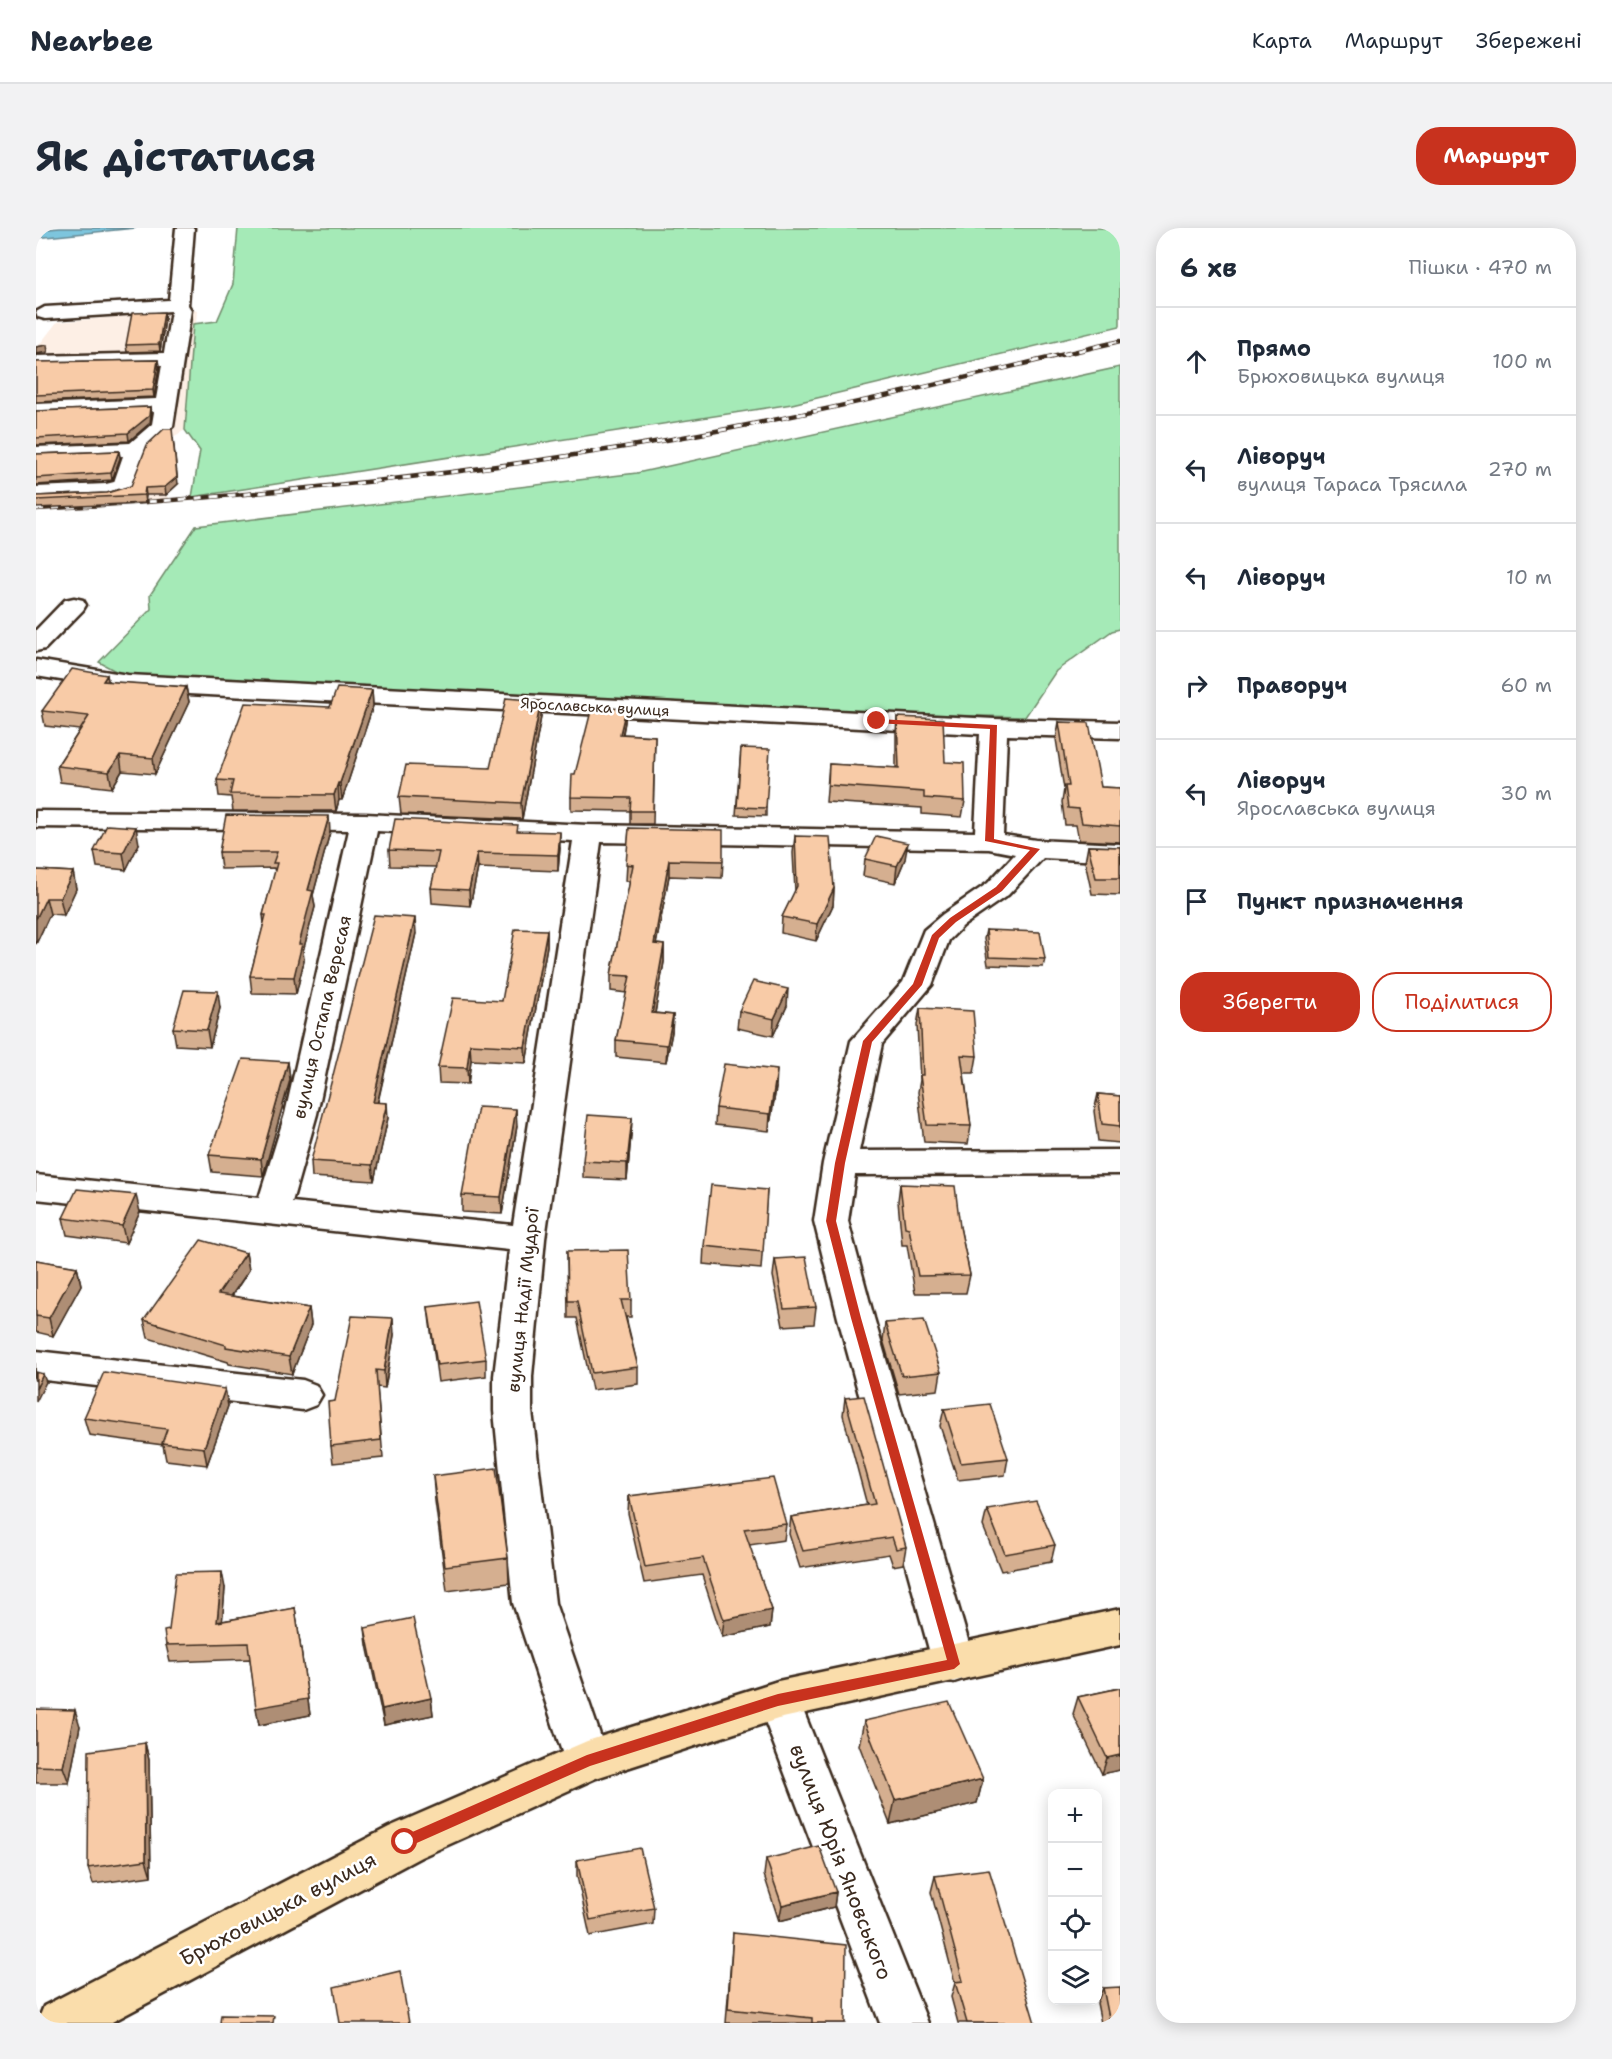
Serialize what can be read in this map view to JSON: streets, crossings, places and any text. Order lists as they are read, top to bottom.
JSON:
{
  "streets": {
    "main road": ["Брюховицька вулиця"],
    "street": [
      "Ярославська вулиця",
      "вулиця Остапа Вересая",
      "вулиця Надії Мудрої",
      "вулиця Юрія Яновського"
    ]
  },
  "crossings": [
    ["вулиця Надії Мудрої", "Брюховицька вулиця"],
    ["вулиця Юрія Яновського", "Брюховицька вулиця"]
  ],
  "page": {
    "header": "Nearbee",
    "nav": ["Карта", "Маршрут", "Збережені"],
    "buttons": [
      "Маршрут",
      ["Зберегти", "Поділитися"]
    ],
    "title": "Як дістатися",
    "heading": ["6 хв", "Пішки · 470 m"],
    "list": [
      ["Прямо", "Брюховицька вулиця", "100 m"],
      ["Ліворуч", "вулиця Тараса Трясила", "270 m"],
      ["Ліворуч", "10 m"],
      ["Праворуч", "60 m"],
      ["Ліворуч", "Ярославська вулиця", "30 m"],
      "Пункт призначення"
    ],
    "map_buttons": ["+", "−"]
  }
}
